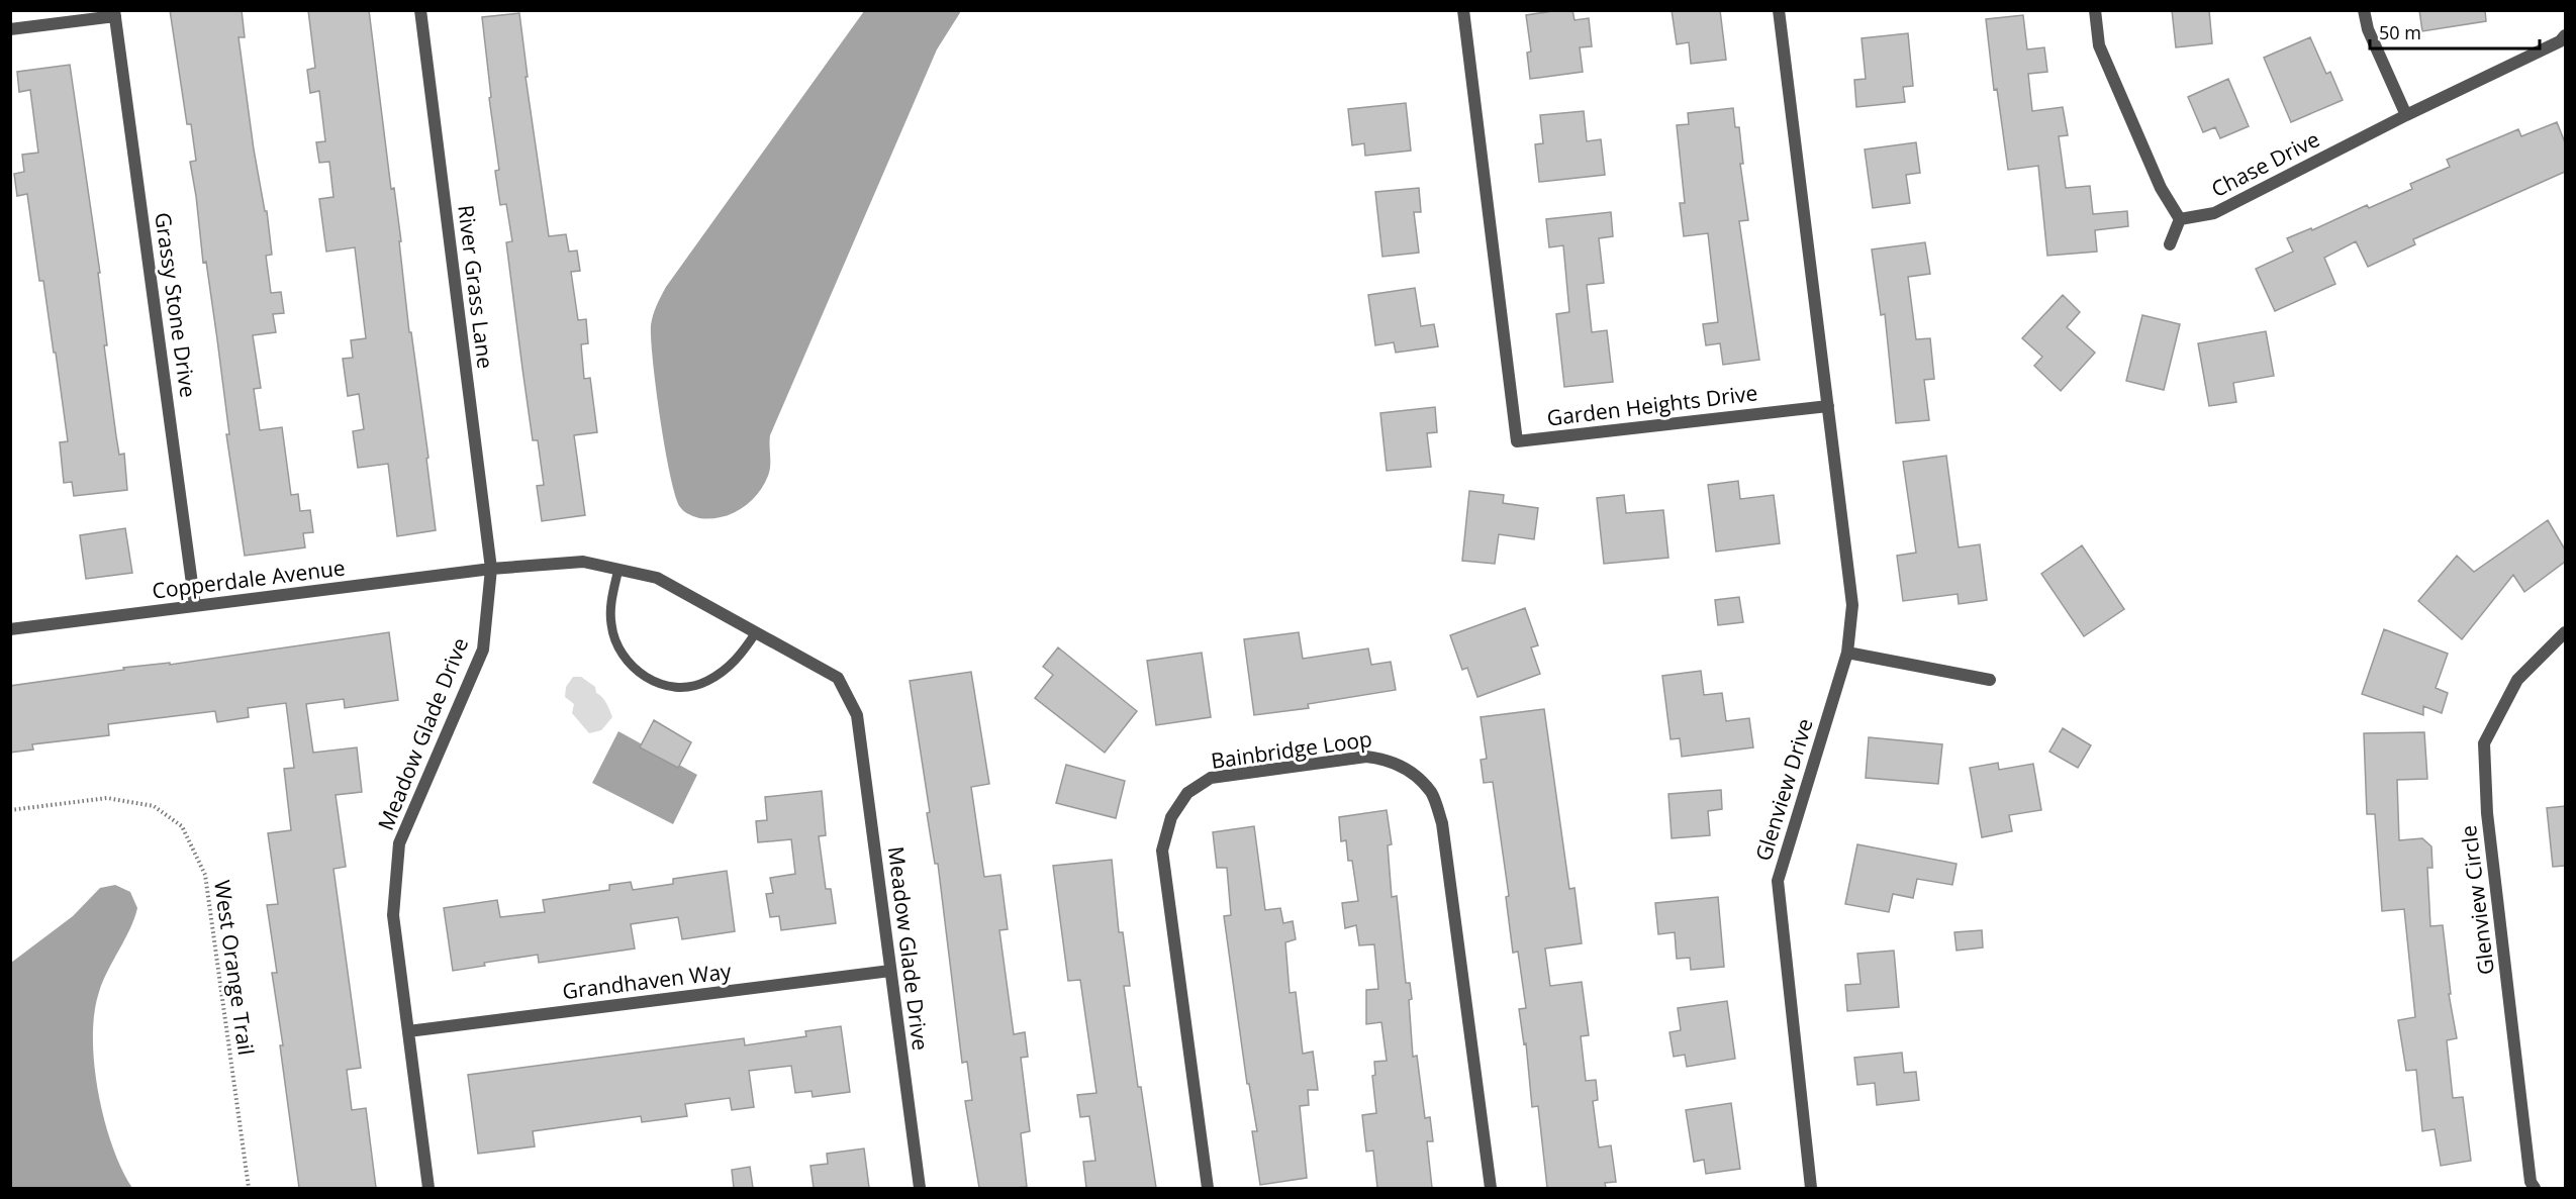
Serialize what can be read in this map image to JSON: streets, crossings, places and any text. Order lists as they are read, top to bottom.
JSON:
{
  "streets": {
    "street": [
      "Chase Drive",
      "River Grass Lane",
      "Grassy Stone Drive",
      "Garden Heights Drive",
      "Copperdale Avenue",
      "Meadow Glade Drive",
      "Bainbridge Loop",
      "Glenview Drive",
      "Glenview Circle",
      "Grandhaven Way"
    ],
    "path": ["West Orange Trail"]
  },
  "crossings": [
    ["River Grass Lane", "Copperdale Avenue"],
    ["River Grass Lane", "Meadow Glade Drive"],
    ["Grassy Stone Drive", "Copperdale Avenue"],
    ["Garden Heights Drive", "Glenview Drive"],
    ["Copperdale Avenue", "Meadow Glade Drive"],
    ["Meadow Glade Drive", "Grandhaven Way"]
  ],
  "scale_bar": "50 m"
}
